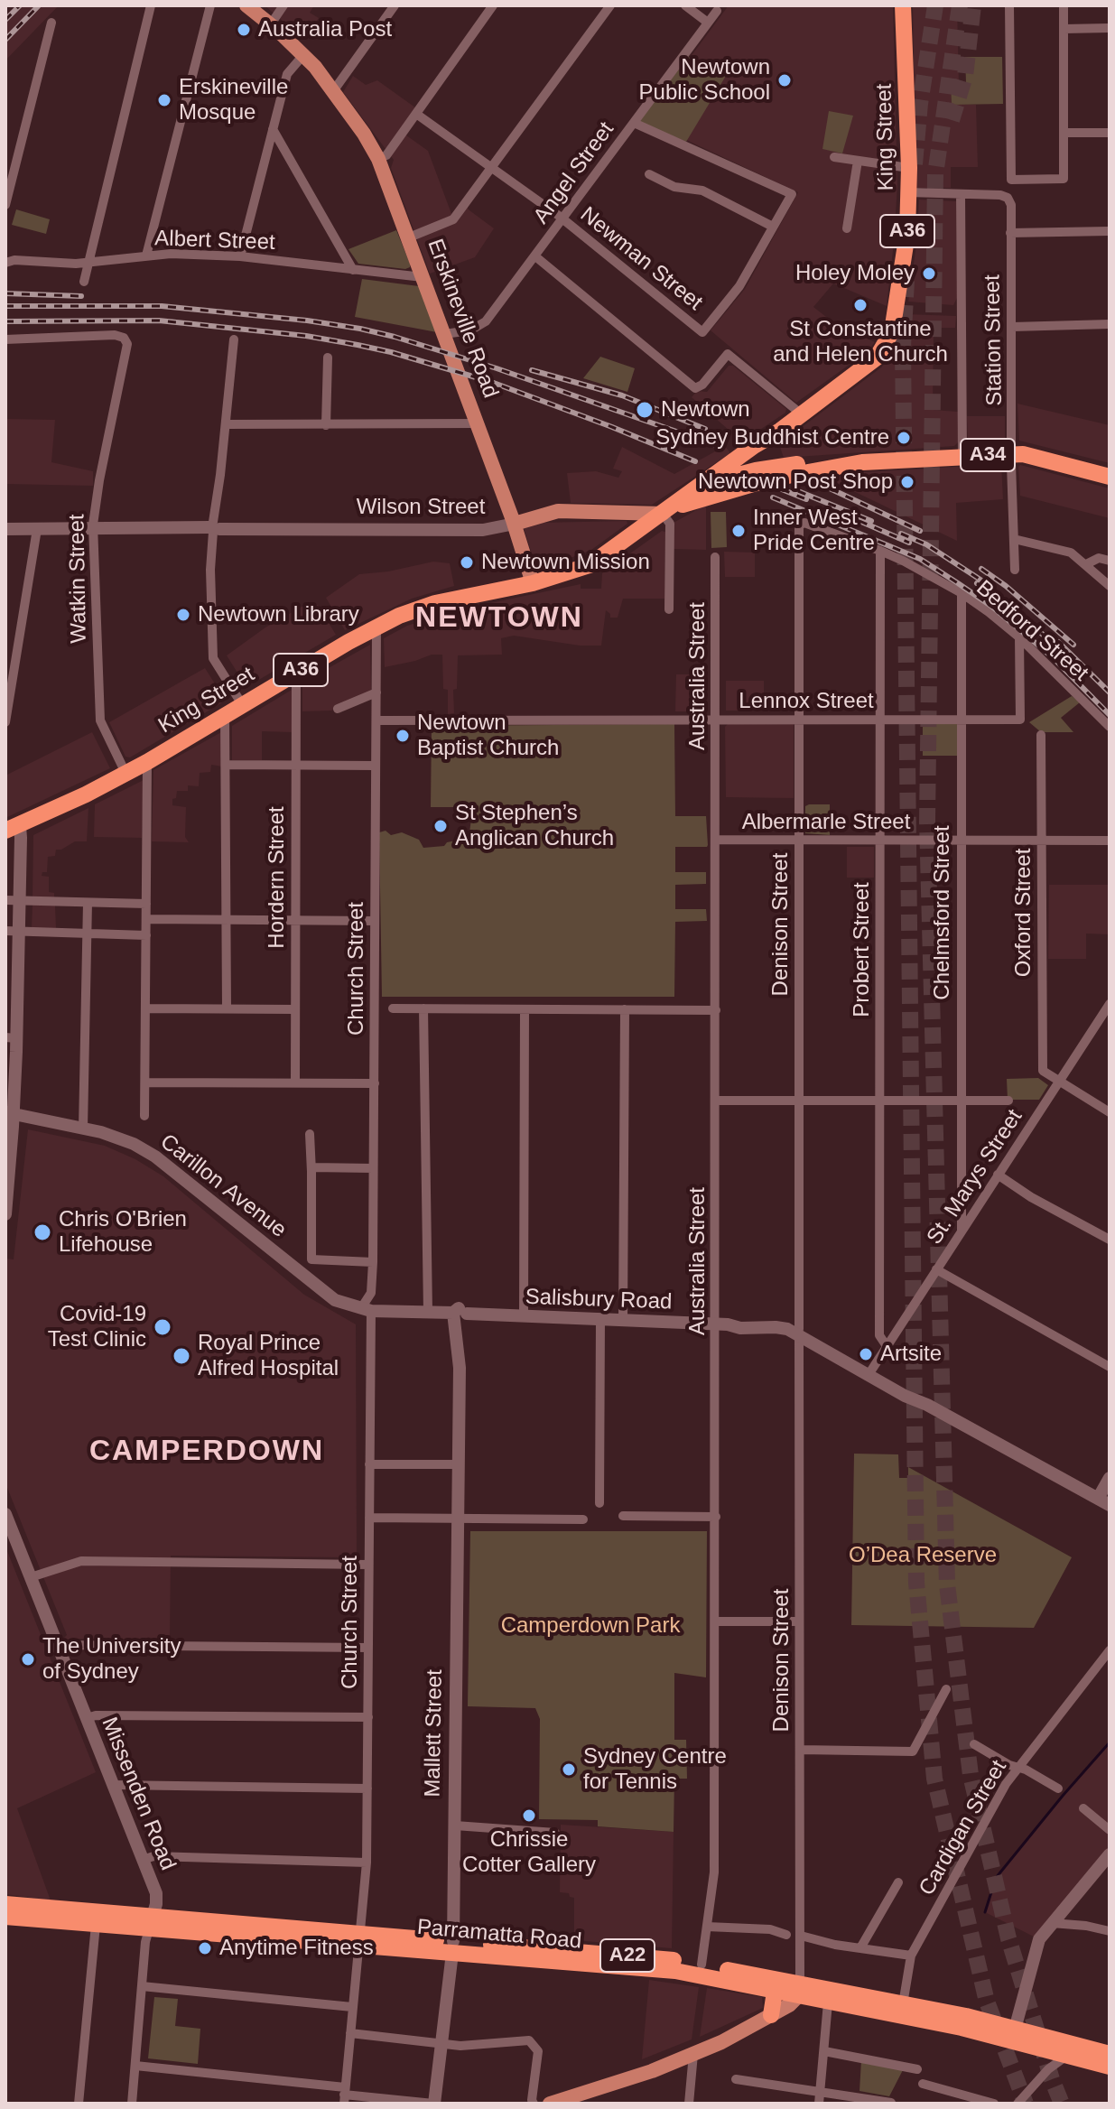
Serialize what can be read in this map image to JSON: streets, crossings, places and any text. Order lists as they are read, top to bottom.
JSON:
{
  "streets": {
    "highway": [
      "King Street",
      "A36",
      "A34",
      "Parramatta Road",
      "A22"
    ],
    "main road": ["Erskineville Road", "Wilson Street"],
    "street": [
      "Angel Street",
      "Albert Street",
      "Newman Street",
      "Station Street",
      "Watkin Street",
      "Bedford Street",
      "Australia Street",
      "Lennox Street",
      "Albermarle Street",
      "Hordern Street",
      "Chelmsford Street",
      "Oxford Street",
      "Denison Street",
      "Probert Street",
      "Church Street",
      "St. Marys Street",
      "Carillon Avenue",
      "Salisbury Road",
      "Mallett Street",
      "Missenden Road",
      "Cardigan Street"
    ]
  },
  "crossings": [
    ["King Street", "Erskineville Road"],
    ["King Street", "A34"],
    ["King Street", "Wilson Street"],
    ["King Street", "Watkin Street"],
    ["King Street", "Hordern Street"],
    ["King Street", "Church Street"],
    ["Angel Street", "Newman Street"],
    ["Angel Street", "Erskineville Road"],
    ["Albert Street", "Erskineville Road"],
    ["Erskineville Road", "Wilson Street"],
    ["Station Street", "A34"],
    ["Wilson Street", "Watkin Street"],
    ["Bedford Street", "Lennox Street"],
    ["Bedford Street", "Chelmsford Street"],
    ["Bedford Street", "Denison Street"],
    ["Bedford Street", "Probert Street"],
    ["Australia Street", "Lennox Street"],
    ["Australia Street", "Albermarle Street"],
    ["Australia Street", "Salisbury Road"],
    ["Australia Street", "Parramatta Road"],
    ["Lennox Street", "Chelmsford Street"],
    ["Lennox Street", "Denison Street"],
    ["Lennox Street", "Probert Street"],
    ["Lennox Street", "Church Street"],
    ["Albermarle Street", "Chelmsford Street"],
    ["Albermarle Street", "Oxford Street"],
    ["Albermarle Street", "Denison Street"],
    ["Albermarle Street", "Probert Street"],
    ["Chelmsford Street", "St. Marys Street"],
    ["Oxford Street", "St. Marys Street"],
    ["Denison Street", "Salisbury Road"],
    ["Denison Street", "Parramatta Road"],
    ["Probert Street", "St. Marys Street"],
    ["Church Street", "Carillon Avenue"],
    ["Church Street", "Salisbury Road"],
    ["Church Street", "Parramatta Road"],
    ["St. Marys Street", "Salisbury Road"],
    ["Carillon Avenue", "Salisbury Road"],
    ["Salisbury Road", "Mallett Street"],
    ["Mallett Street", "Parramatta Road"],
    ["Missenden Road", "Parramatta Road"],
    ["Cardigan Street", "Parramatta Road"]
  ],
  "districts": ["NEWTOWN", "CAMPERDOWN"],
  "parks": ["O’Dea Reserve", "Camperdown Park"],
  "places": [
    "Australia Post",
    "Newtown Public School",
    "Erskineville Mosque",
    "Holey Moley",
    "St Constantine and Helen Church",
    "Newtown",
    "Sydney Buddhist Centre",
    "Newtown Post Shop",
    "Inner West Pride Centre",
    "Newtown Mission",
    "Newtown Library",
    "Newtown Baptist Church",
    "St Stephen’s Anglican Church",
    "Chris O'Brien Lifehouse",
    "Covid-19 Test Clinic",
    "Artsite",
    "Royal Prince Alfred Hospital",
    "The University of Sydney",
    "Sydney Centre for Tennis",
    "Chrissie Cotter Gallery",
    "Anytime Fitness"
  ]
}
